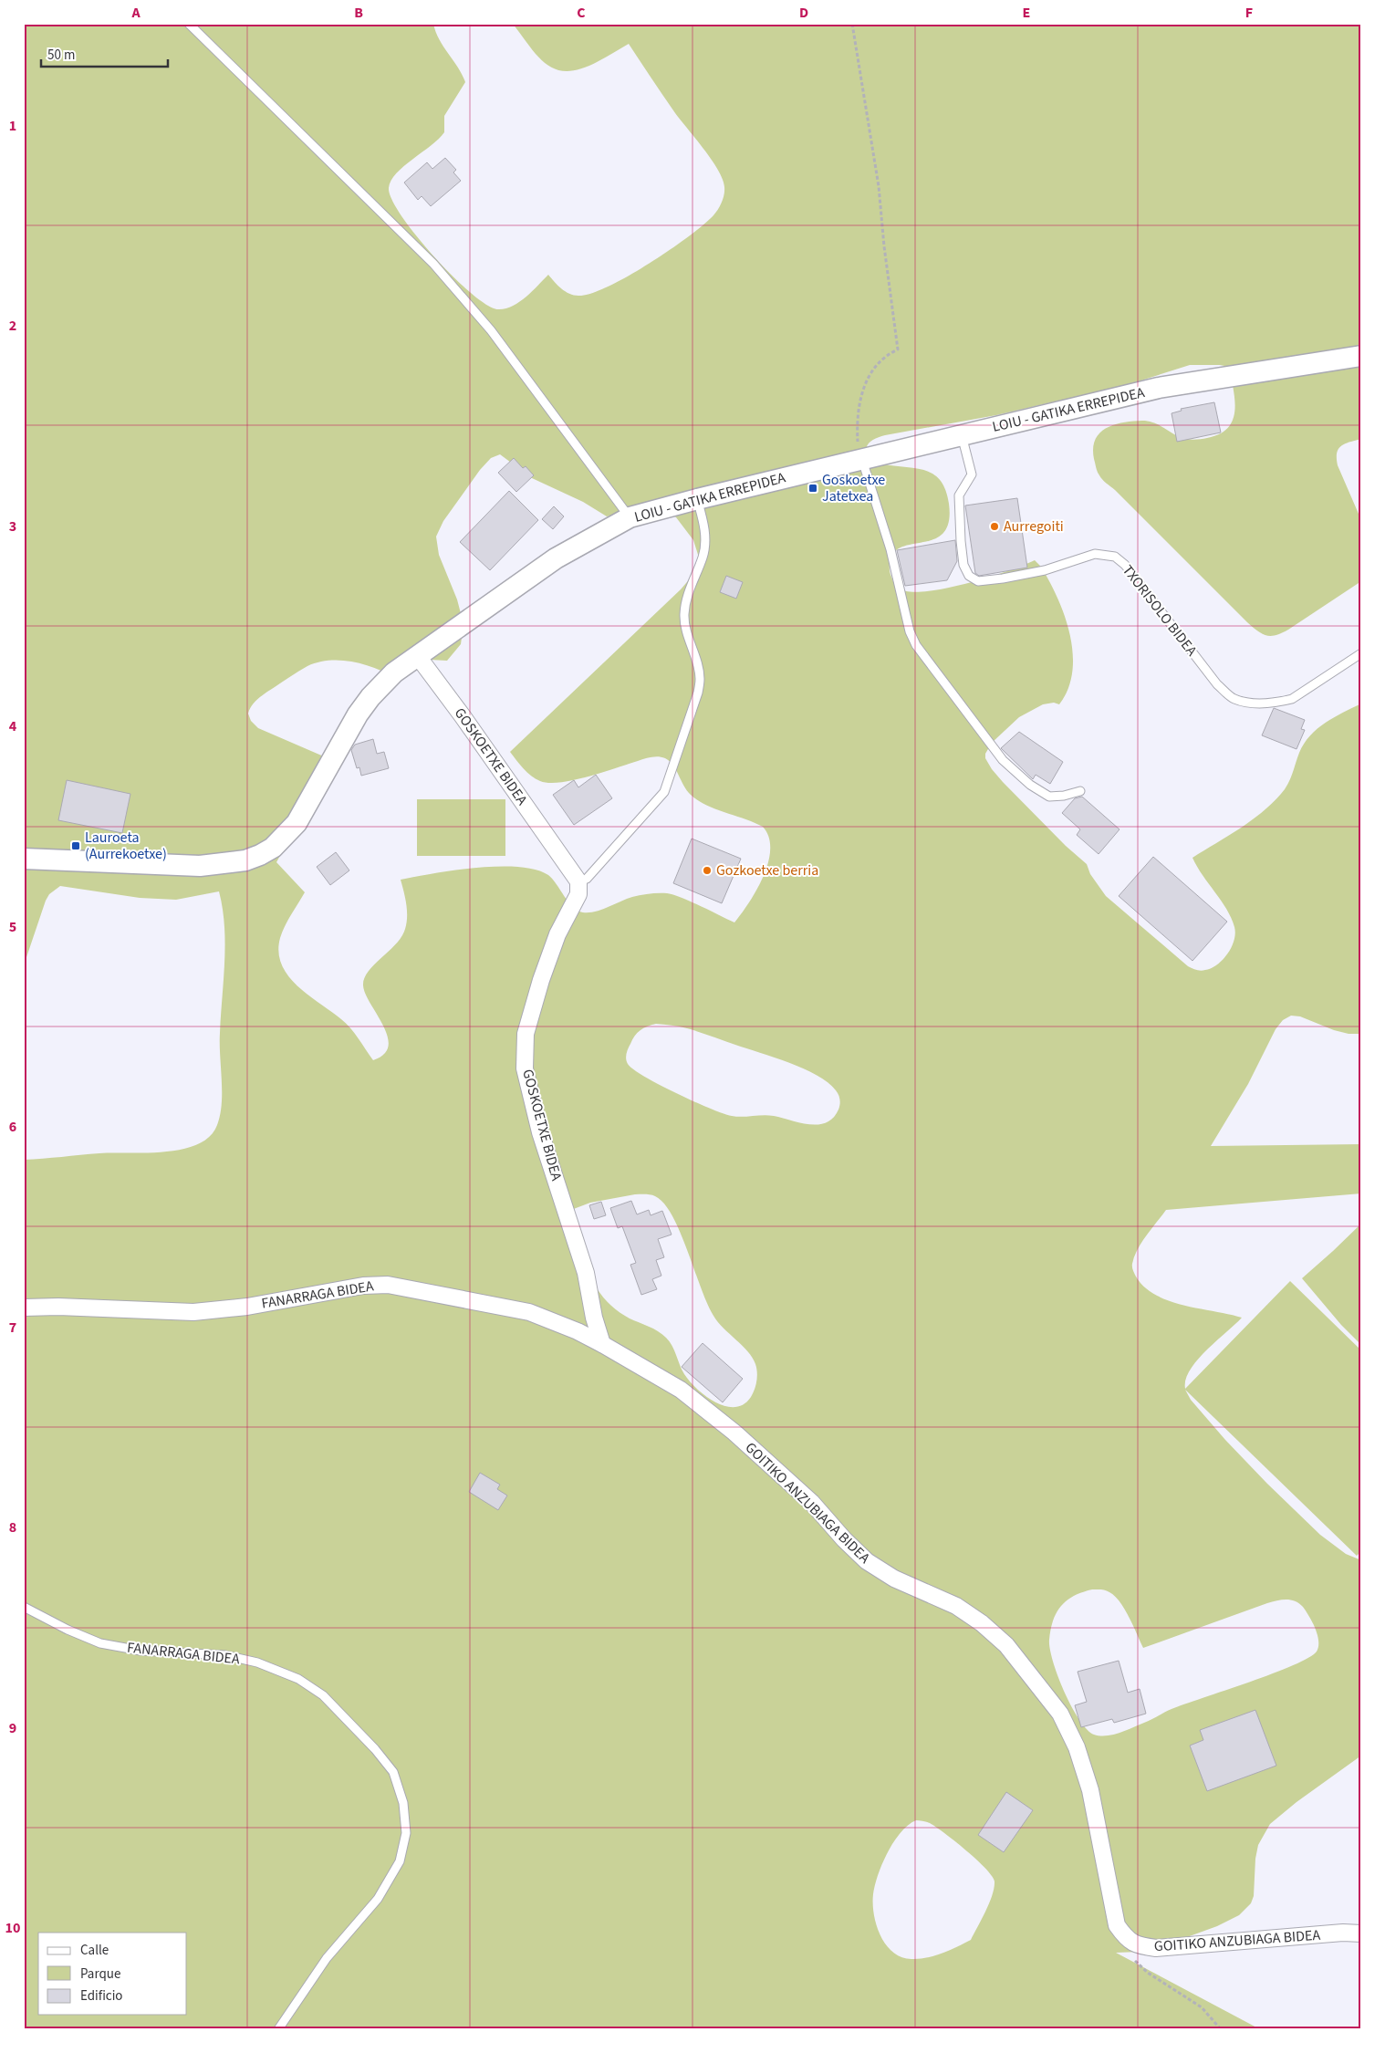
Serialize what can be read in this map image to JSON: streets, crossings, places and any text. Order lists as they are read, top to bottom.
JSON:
{
  "streets": {
    "street": [
      "LOIU - GATIKA ERREPIDEA",
      "GOSKOETXE BIDEA",
      "FANARRAGA BIDEA",
      "GOITIKO ANZUBIAGA BIDEA"
    ],
    "lane": ["TXORISOLO BIDEA"]
  },
  "crossings": [
    ["LOIU - GATIKA ERREPIDEA", "TXORISOLO BIDEA"],
    ["LOIU - GATIKA ERREPIDEA", "GOSKOETXE BIDEA"],
    ["GOSKOETXE BIDEA", "FANARRAGA BIDEA"],
    ["GOSKOETXE BIDEA", "GOITIKO ANZUBIAGA BIDEA"],
    ["FANARRAGA BIDEA", "GOITIKO ANZUBIAGA BIDEA"]
  ],
  "places": {
    "transit": ["Goskoetxe Jatetxea", "Lauroeta (Aurrekoetxe)"],
    "other": ["Aurregoiti", "Gozkoetxe berria"]
  },
  "legend": ["Calle", "Parque", "Edificio"],
  "scale_bar": "50 m",
  "grid": {
    "columns": [
      "A",
      "B",
      "C",
      "D",
      "E",
      "F"
    ],
    "rows": [
      "1",
      "2",
      "3",
      "4",
      "5",
      "6",
      "7",
      "8",
      "9",
      "10"
    ]
  }
}
